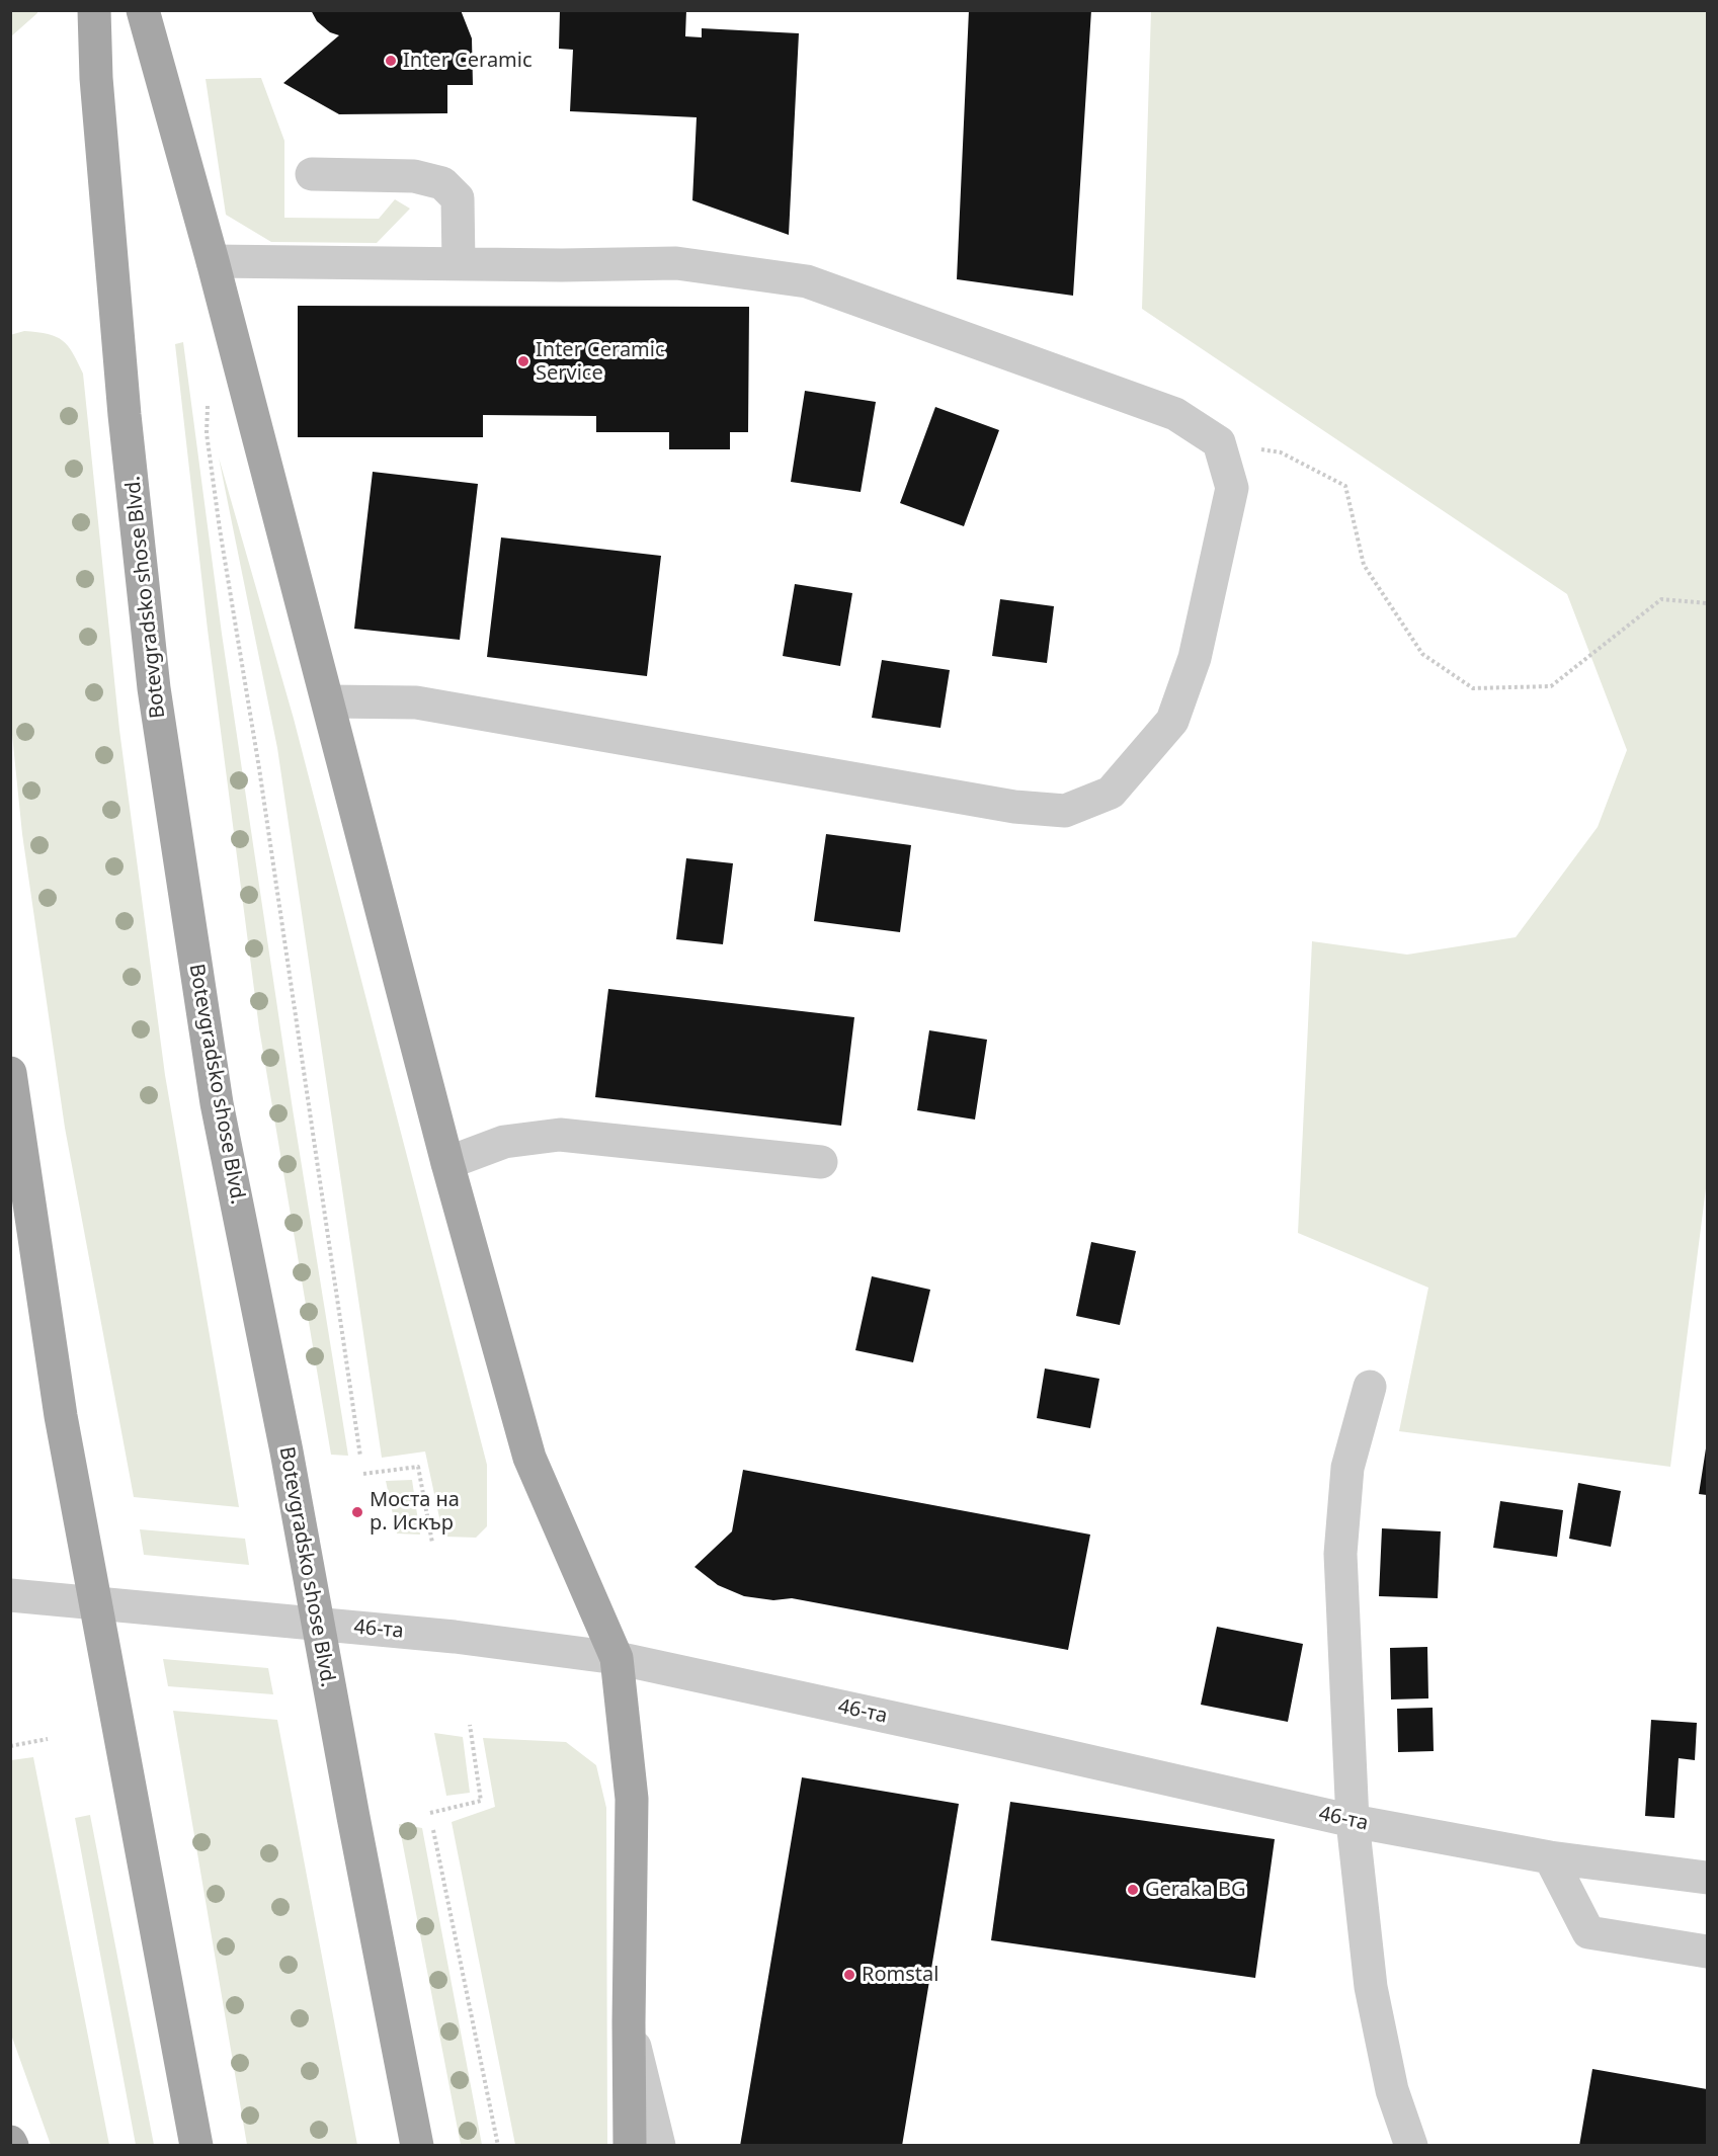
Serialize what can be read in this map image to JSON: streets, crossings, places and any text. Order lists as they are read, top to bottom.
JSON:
{
  "streets": {
    "main road": ["Botevgradsko shose Blvd."],
    "street": ["46-та"]
  },
  "places": [
    "Inter Ceramic",
    "Inter Ceramic Service",
    "Моста на р. Искър",
    "Geraka BG",
    "Romstal"
  ]
}
